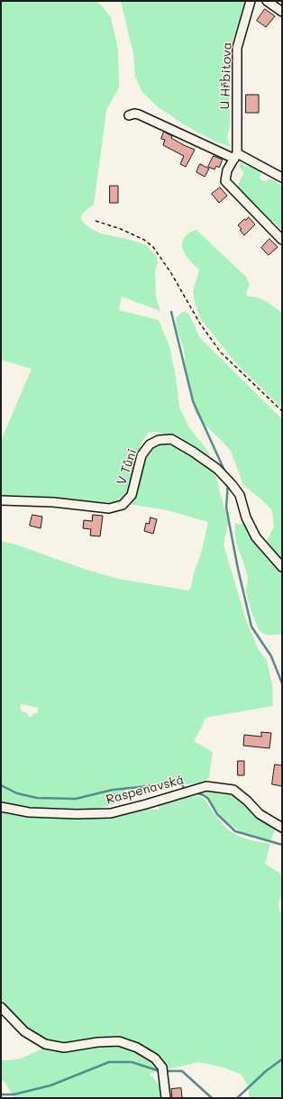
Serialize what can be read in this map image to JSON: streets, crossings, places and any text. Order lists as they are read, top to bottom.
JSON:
{
  "streets": {
    "street": ["U Hřbitova", "V Tůni", "Raspenavská"]
  }
}
